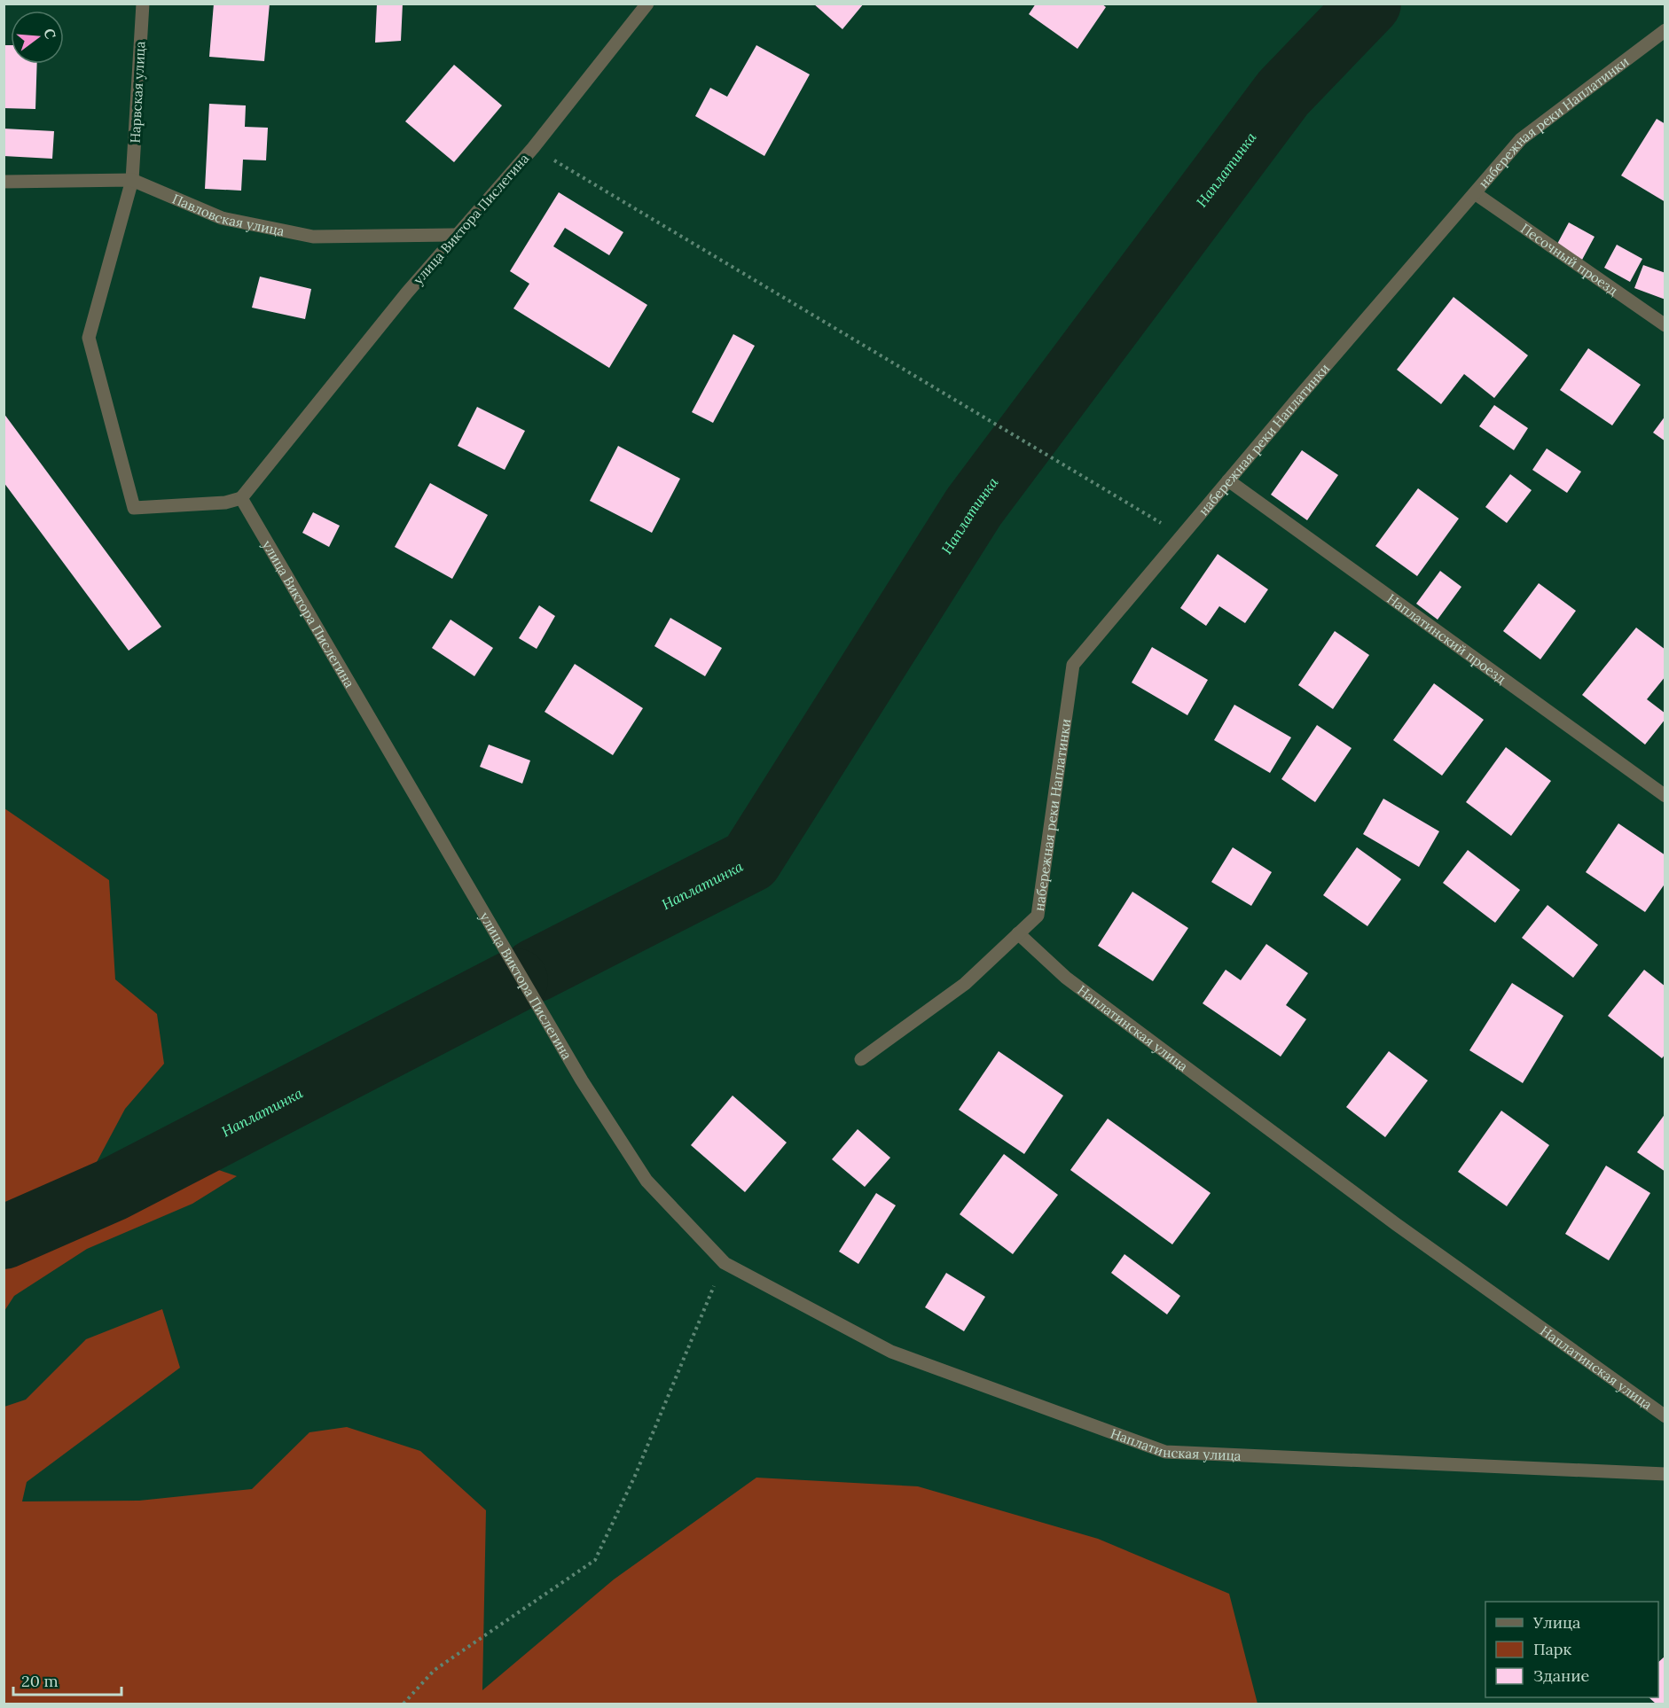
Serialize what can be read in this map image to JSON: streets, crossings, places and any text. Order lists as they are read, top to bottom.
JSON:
{
  "streets": {
    "street": [
      "Нарвская улица",
      "набережная реки Наплатинки",
      "Павловская улица",
      "улица Виктора Пислегина",
      "Песочный проезд",
      "Наплатинский проезд",
      "Наплатинская улица"
    ]
  },
  "crossings": [
    ["Нарвская улица", "Павловская улица"],
    ["Нарвская улица", "улица Виктора Пислегина"],
    ["набережная реки Наплатинки", "Песочный проезд"],
    ["набережная реки Наплатинки", "Наплатинский проезд"],
    ["набережная реки Наплатинки", "Наплатинская улица"],
    ["Павловская улица", "улица Виктора Пислегина"],
    ["улица Виктора Пислегина", "Наплатинская улица"]
  ],
  "water": ["Наплатинка"],
  "legend": ["Улица", "Парк", "Здание"],
  "scale_bar": "20 m",
  "north": "right"
}
